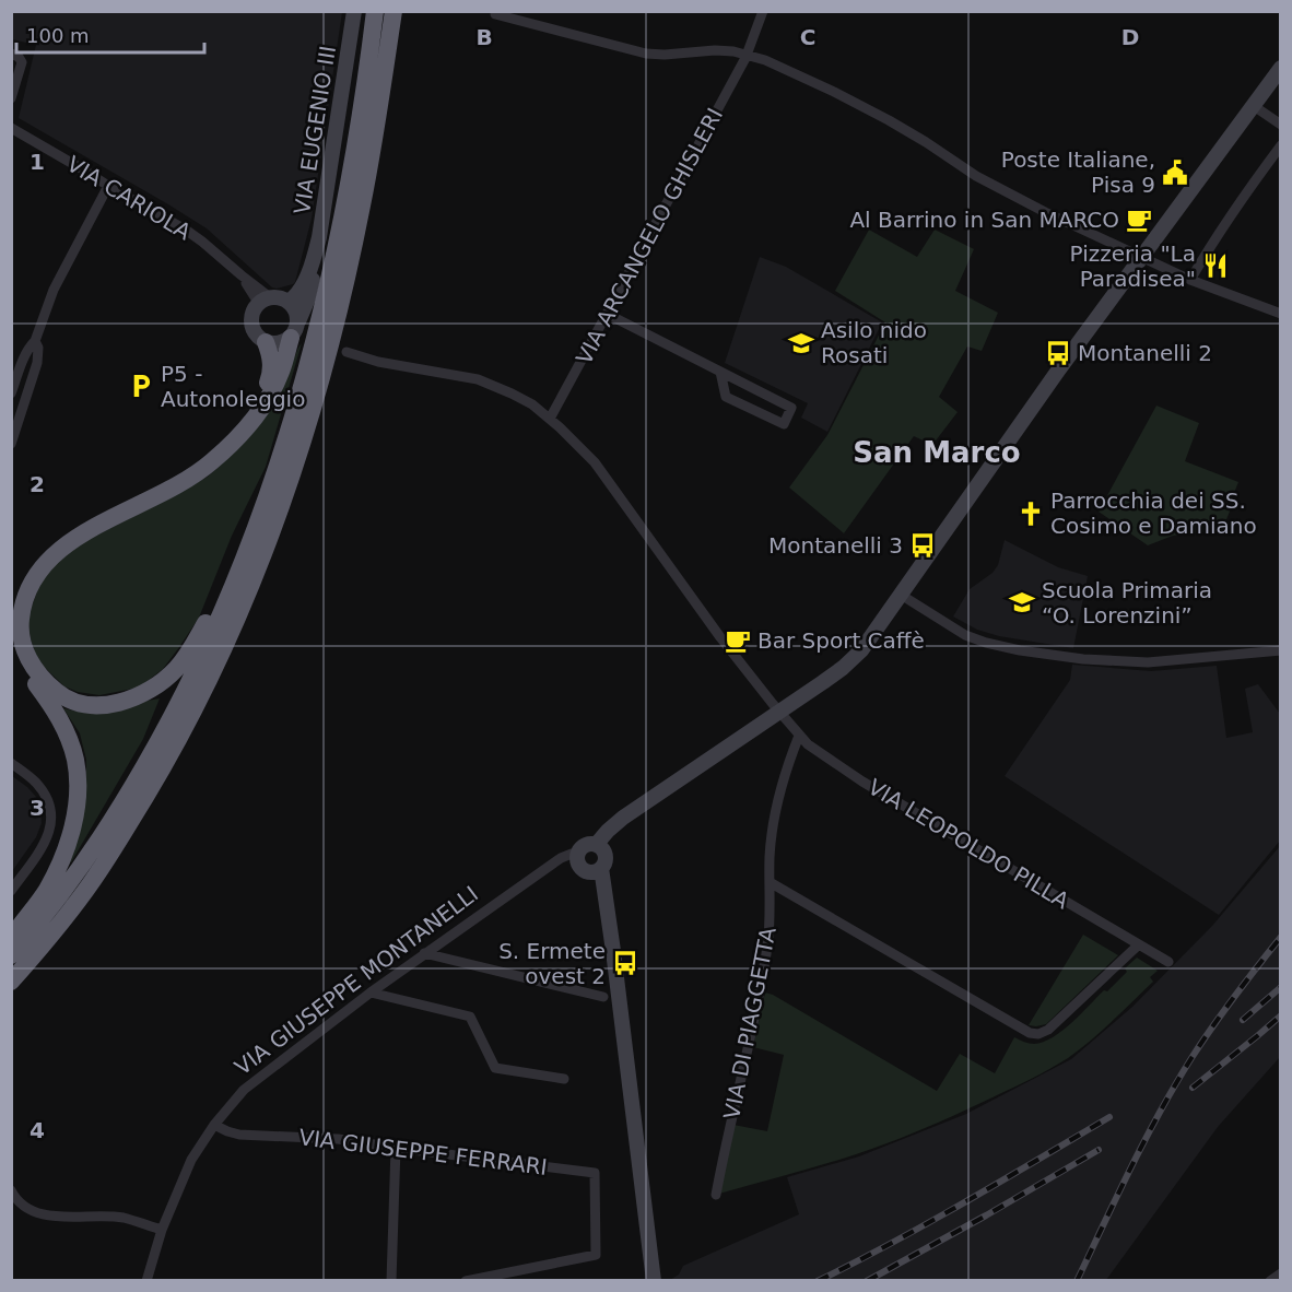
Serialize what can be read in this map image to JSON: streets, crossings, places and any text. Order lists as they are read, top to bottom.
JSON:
{
  "streets": {
    "street": [
      "VIA EUGENIO III",
      "VIA CARIOLA",
      "VIA ARCANGELO GHISLERI",
      "VIA LEOPOLDO PILLA",
      "VIA GIUSEPPE MONTANELLI",
      "VIA DI PIAGGETTA",
      "VIA GIUSEPPE FERRARI"
    ]
  },
  "crossings": [
    ["VIA EUGENIO III", "VIA CARIOLA"],
    ["VIA ARCANGELO GHISLERI", "VIA LEOPOLDO PILLA"],
    ["VIA LEOPOLDO PILLA", "VIA DI PIAGGETTA"],
    ["VIA GIUSEPPE MONTANELLI", "VIA GIUSEPPE FERRARI"]
  ],
  "districts": ["San Marco"],
  "places": {
    "public building": ["Poste Italiane, Pisa 9"],
    "cafe": ["Al Barrino in San MARCO", "Bar Sport Caffè"],
    "restaurant": ["Pizzeria \"La Paradisea\""],
    "school or university": ["Asilo nido Rosati", "Scuola Primaria “O. Lorenzini”"],
    "bus stop": ["Montanelli 2", "Montanelli 3", "S. Ermete ovest 2"],
    "parking": ["P5 - Autonoleggio"],
    "church": ["Parrocchia dei SS. Cosimo e Damiano"]
  },
  "scale_bar": "100 m",
  "grid": {
    "columns": ["B", "C", "D"],
    "rows": [
      "1",
      "2",
      "3",
      "4"
    ]
  }
}
